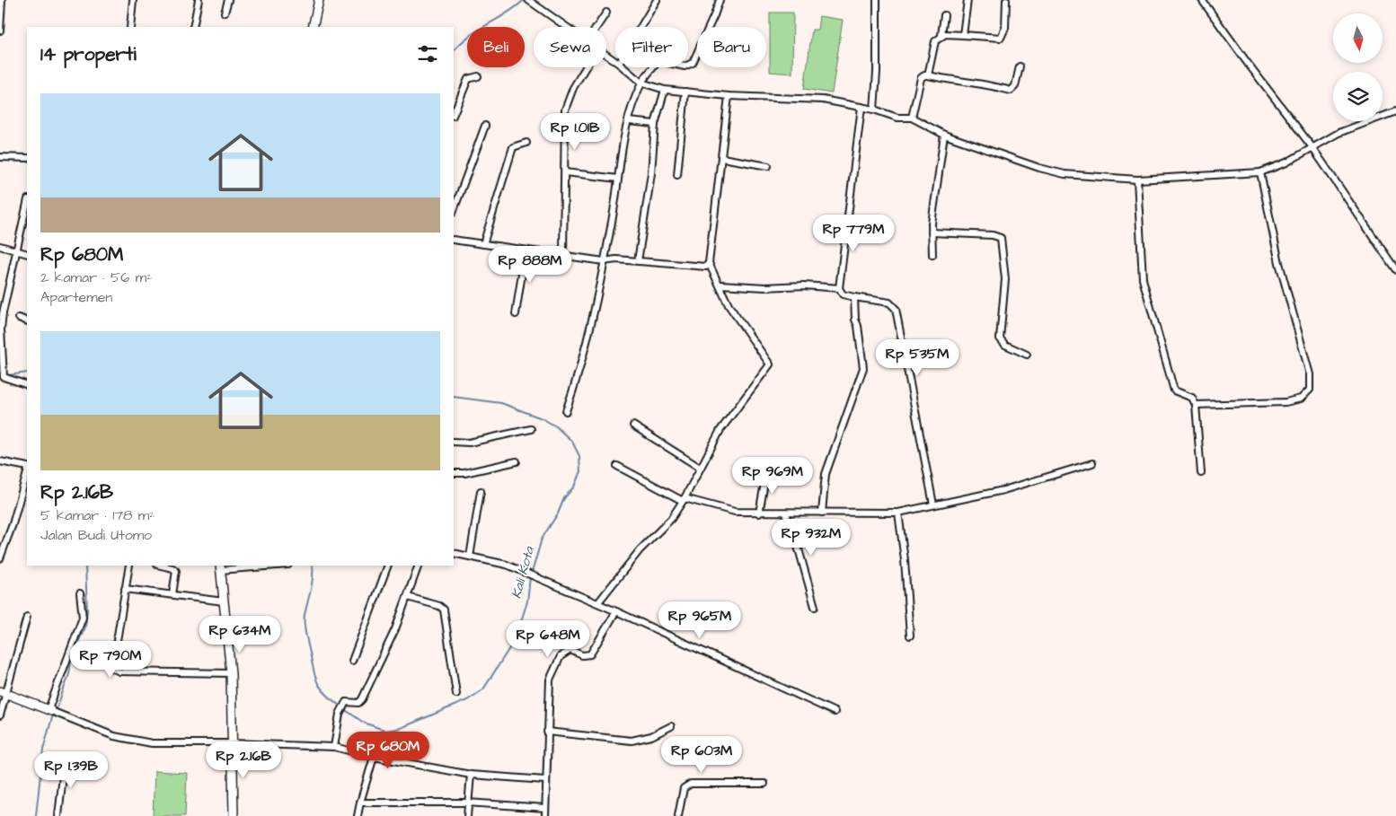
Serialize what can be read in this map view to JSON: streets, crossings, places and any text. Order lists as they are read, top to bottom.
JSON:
{
  "water": ["Kali Kota"],
  "north": "bottom",
  "page": {
    "chip": [
      "Beli",
      "Sewa",
      "Filter",
      "Baru"
    ],
    "heading": "14 properti",
    "list": [
      {
        "name": "Rp 680M",
        "note": "2 kamar · 56 m² · Apartemen"
      },
      {
        "name": "Rp 2.16B",
        "note": "5 kamar · 178 m² · Jalan Budi Utomo"
      }
    ],
    "price": [
      "Rp 1.01B",
      "Rp 779M",
      "Rp 888M",
      "Rp 535M",
      "Rp 969M",
      "Rp 932M",
      "Rp 965M",
      "Rp 634M",
      "Rp 648M",
      "Rp 790M",
      "Rp 680M",
      "Rp 603M",
      "Rp 2.16B",
      "Rp 1.39B"
    ]
  }
}
